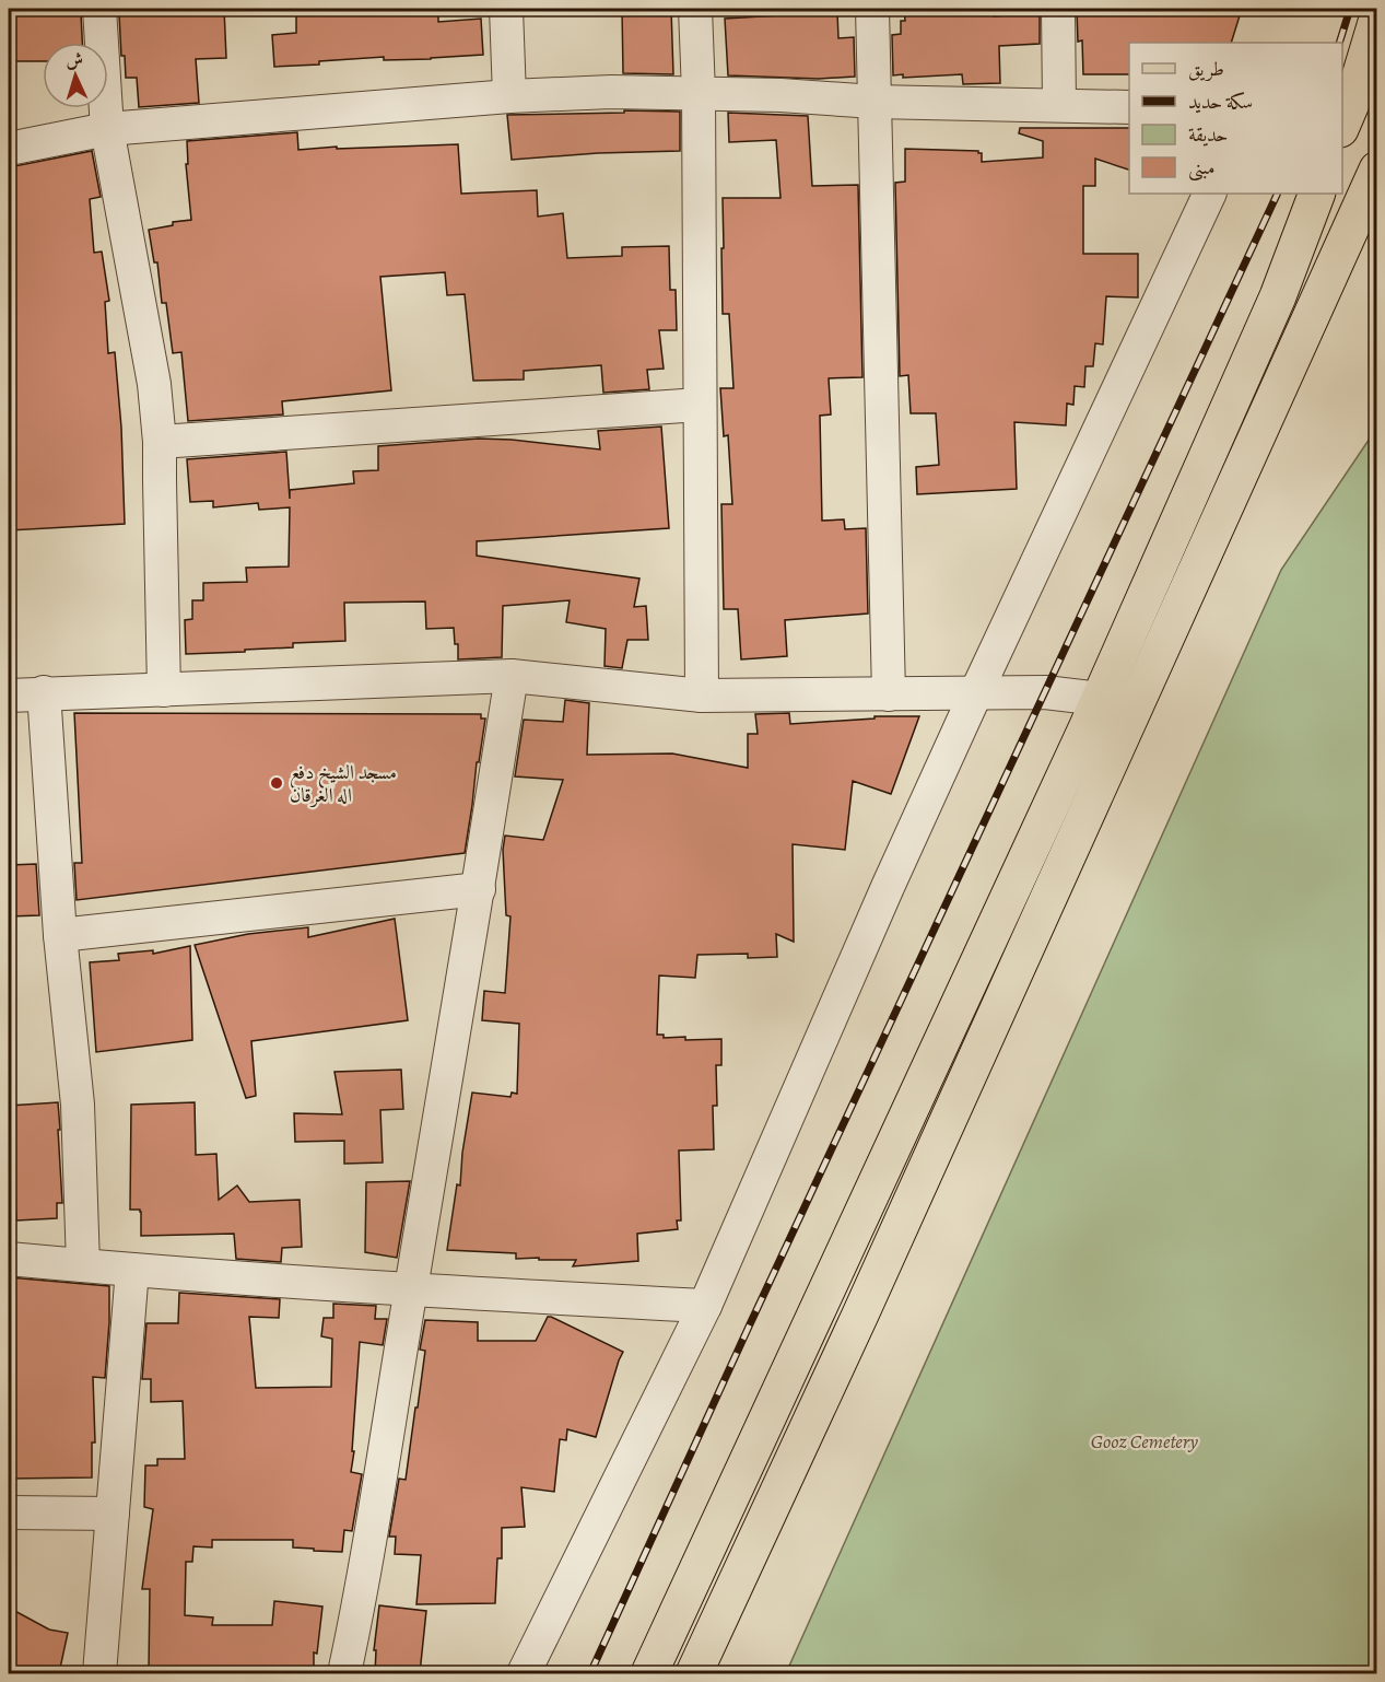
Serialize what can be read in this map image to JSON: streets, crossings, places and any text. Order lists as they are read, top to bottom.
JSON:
{
  "parks": ["Gooz Cemetery"],
  "places": ["مسجد الشيخ دفع اله الغرقان"],
  "legend": [
    "طريق",
    "سكة حديد",
    "حديقة",
    "مبنى"
  ],
  "north": "top"
}
